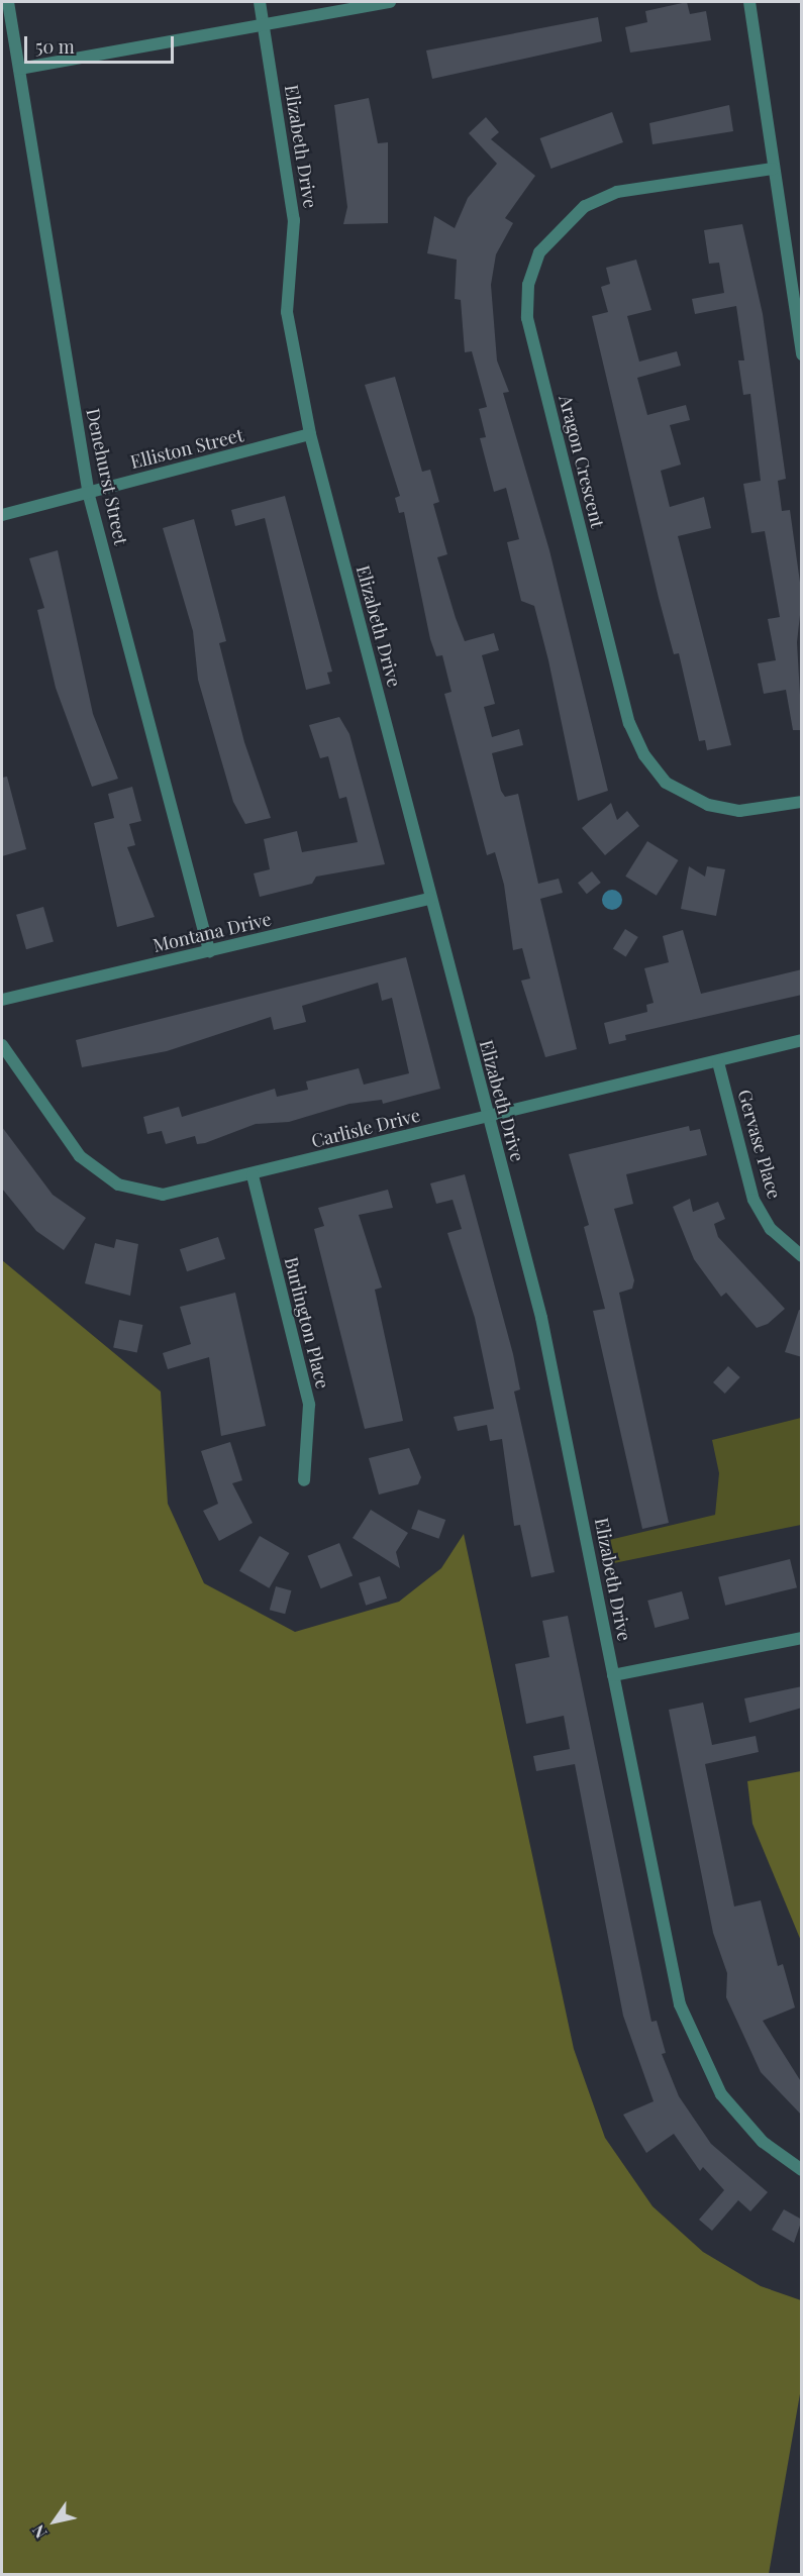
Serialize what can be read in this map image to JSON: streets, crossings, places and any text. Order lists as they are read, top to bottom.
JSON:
{
  "streets": {
    "street": [
      "Elizabeth Drive",
      "Elliston Street",
      "Aragon Crescent",
      "Denehurst Street",
      "Montana Drive",
      "Carlisle Drive",
      "Gervase Place",
      "Burlington Place"
    ]
  },
  "crossings": [
    ["Elizabeth Drive", "Elliston Street"],
    ["Elizabeth Drive", "Montana Drive"],
    ["Elizabeth Drive", "Carlisle Drive"],
    ["Elliston Street", "Denehurst Street"],
    ["Denehurst Street", "Montana Drive"],
    ["Carlisle Drive", "Gervase Place"],
    ["Carlisle Drive", "Burlington Place"]
  ],
  "scale_bar": "50 m",
  "north": "bottom left"
}
